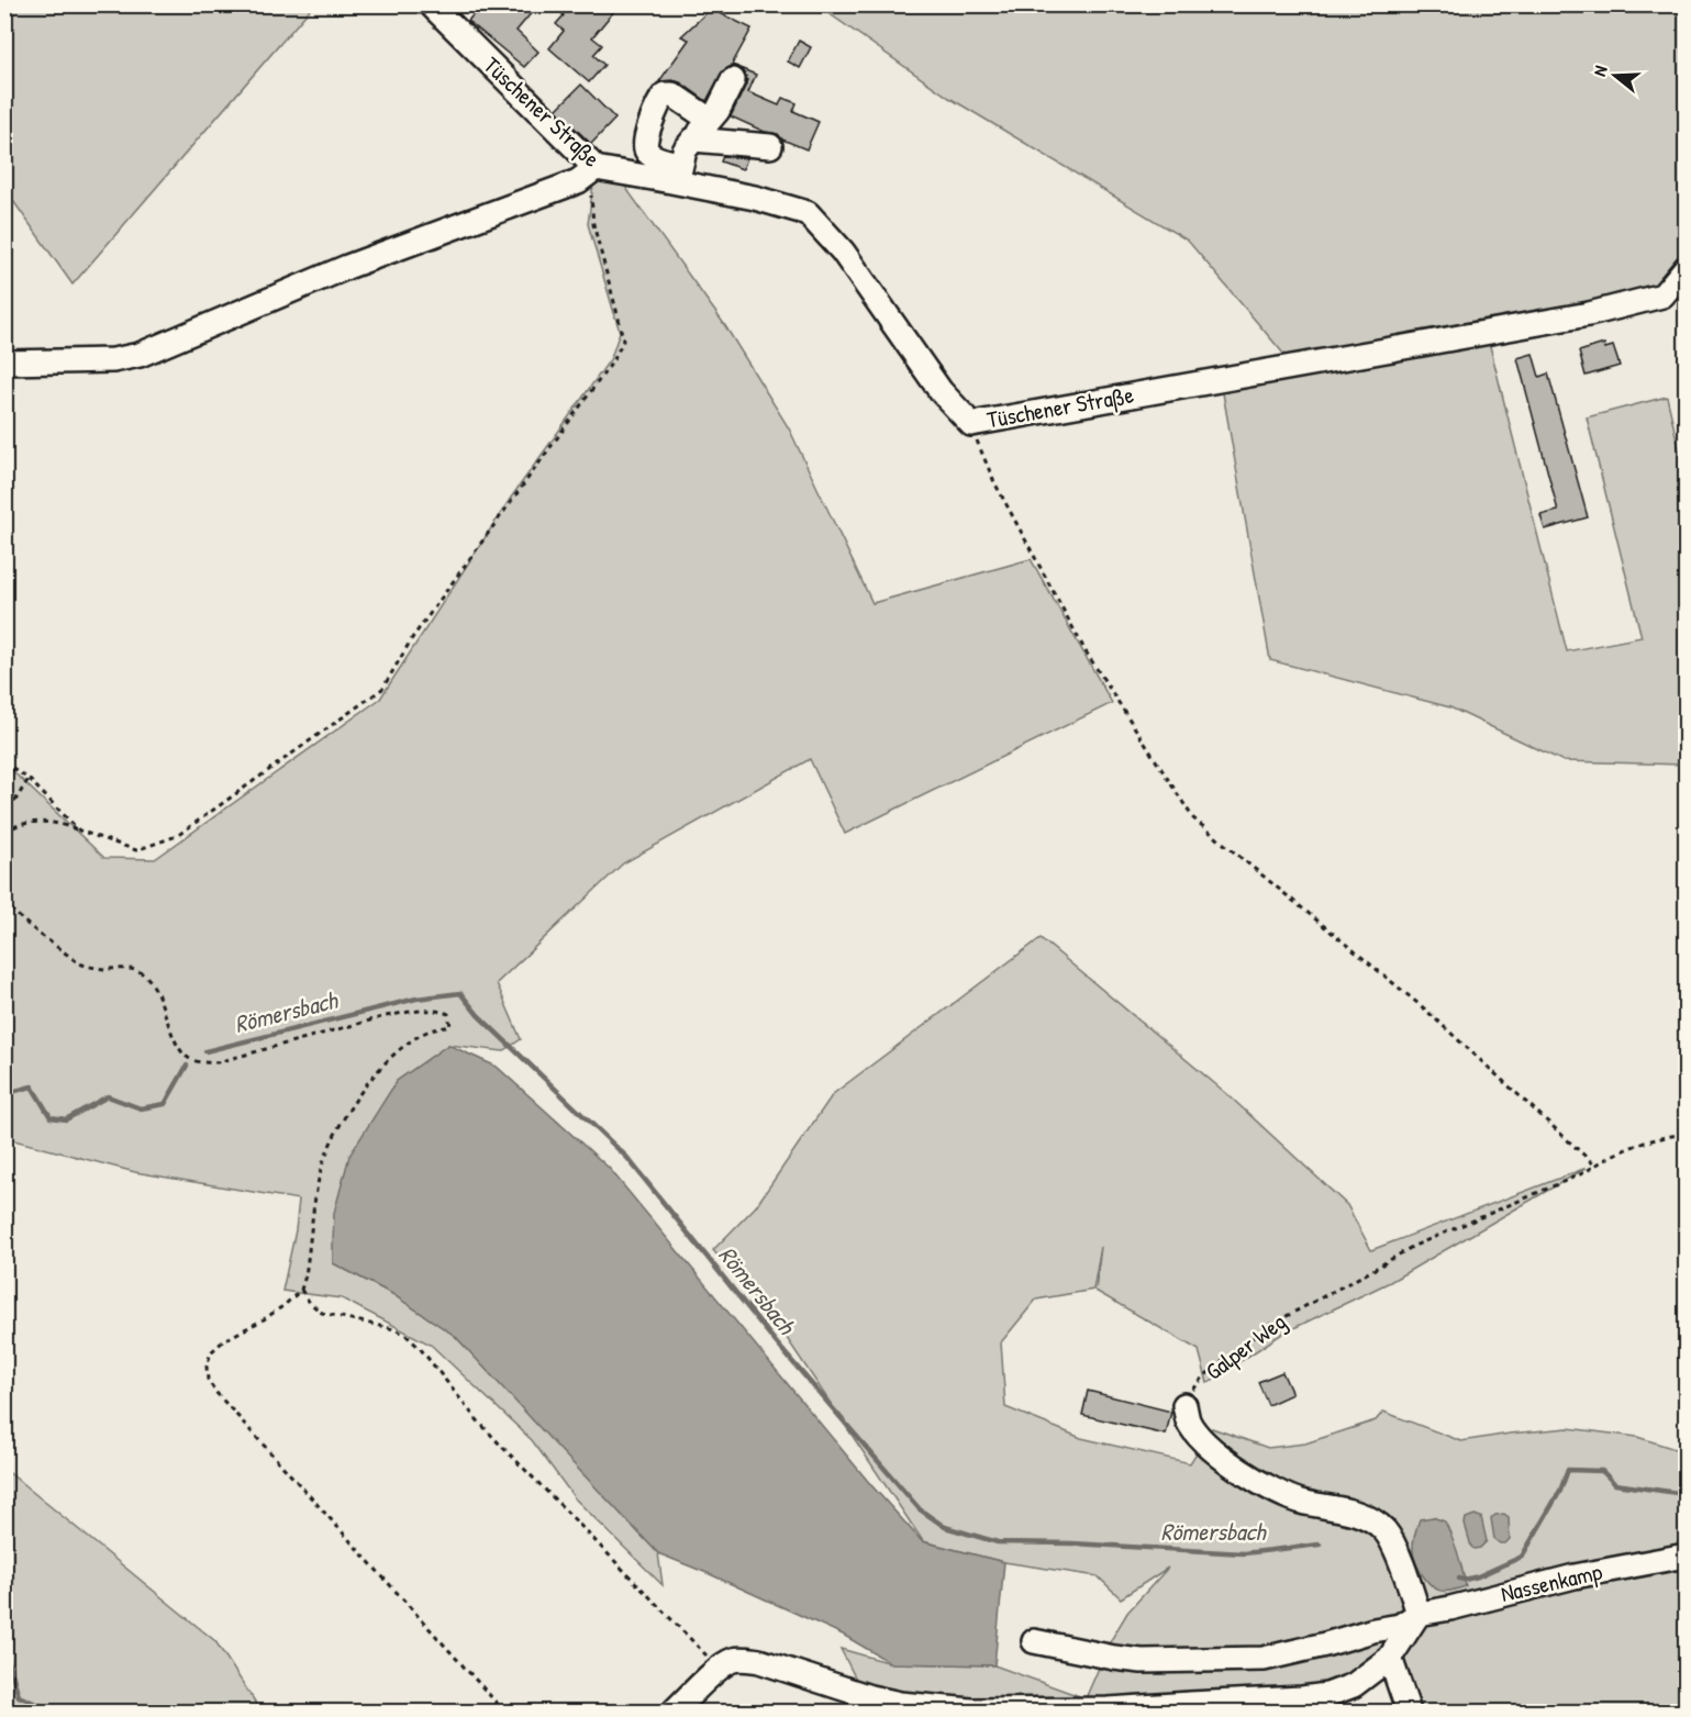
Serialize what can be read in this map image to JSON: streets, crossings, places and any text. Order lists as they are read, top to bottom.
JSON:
{
  "streets": {
    "street": ["Tüschener Straße", "Nassenkamp"],
    "path": ["Galper Weg"]
  },
  "water": ["Römersbach"],
  "north": "left"
}
